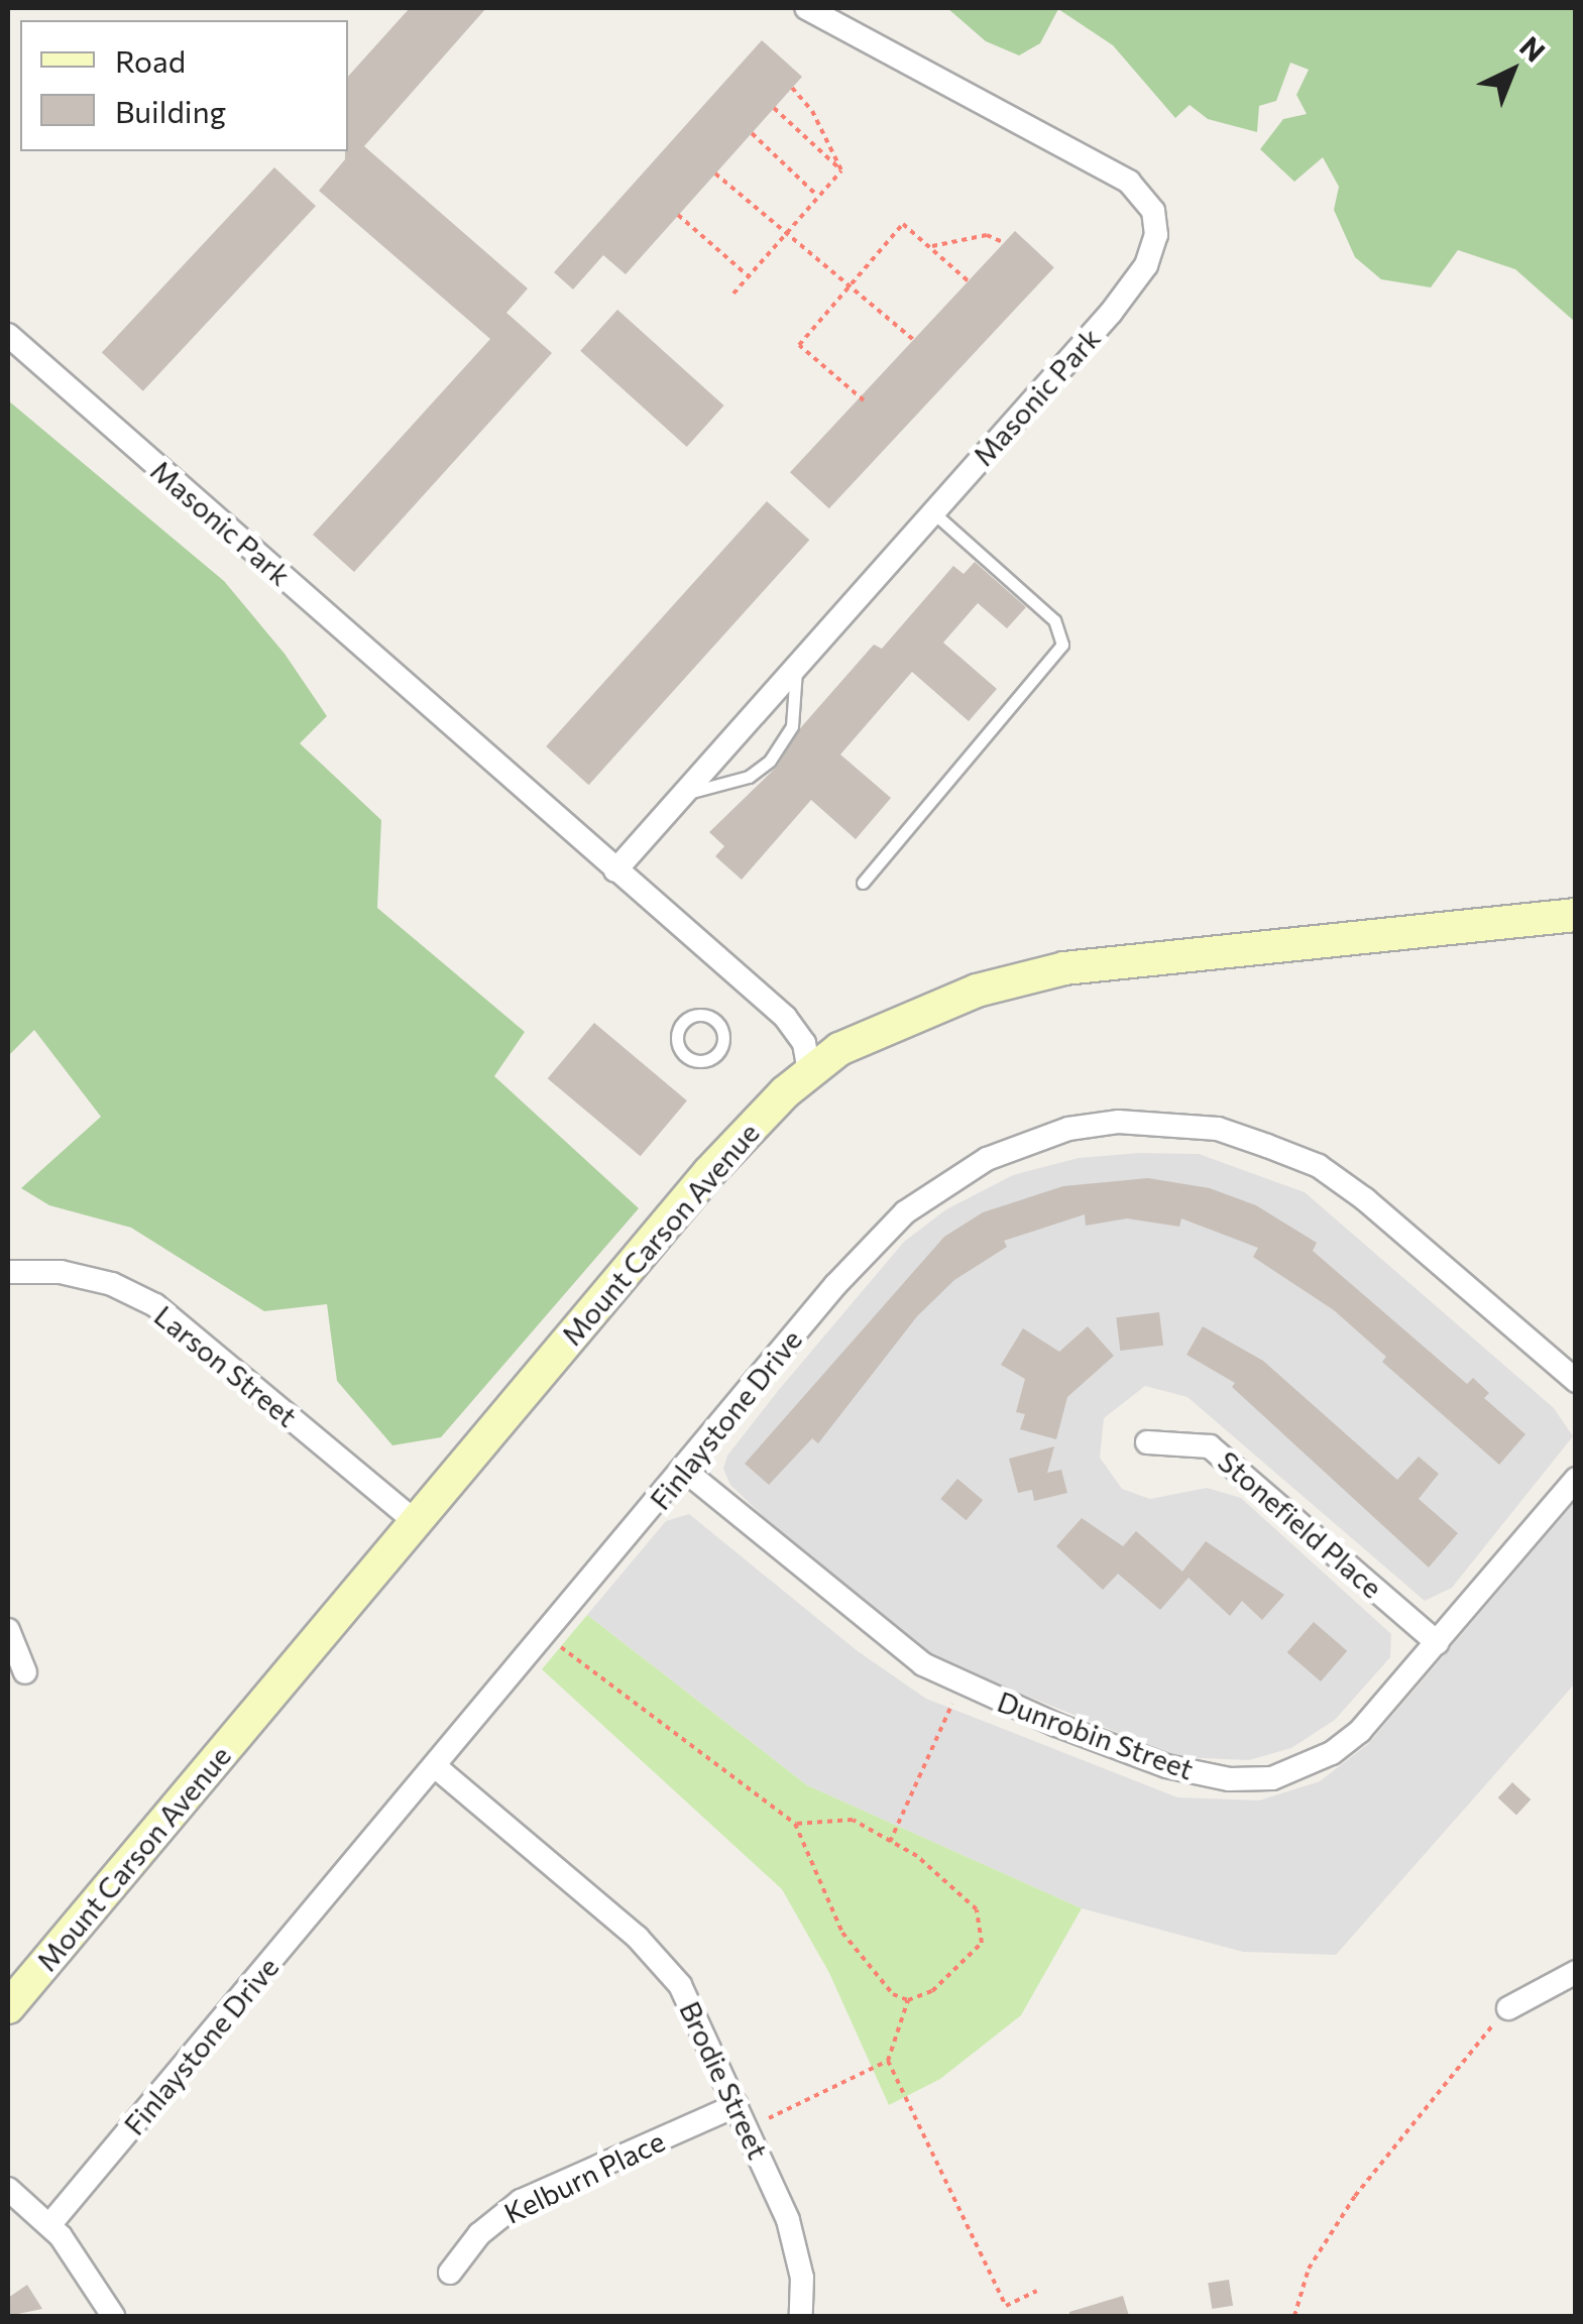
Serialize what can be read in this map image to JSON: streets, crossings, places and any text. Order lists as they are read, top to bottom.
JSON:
{
  "streets": {
    "main road": ["Mount Carson Avenue"],
    "street": [
      "Masonic Park",
      "Larson Street",
      "Finlaystone Drive",
      "Stonefield Place",
      "Dunrobin Street",
      "Brodie Street",
      "Kelburn Place"
    ]
  },
  "crossings": [
    ["Masonic Park", "Mount Carson Avenue"],
    ["Mount Carson Avenue", "Larson Street"],
    ["Finlaystone Drive", "Dunrobin Street"],
    ["Finlaystone Drive", "Brodie Street"],
    ["Stonefield Place", "Dunrobin Street"],
    ["Brodie Street", "Kelburn Place"]
  ],
  "legend": ["Road", "Building"],
  "north": "top right"
}
